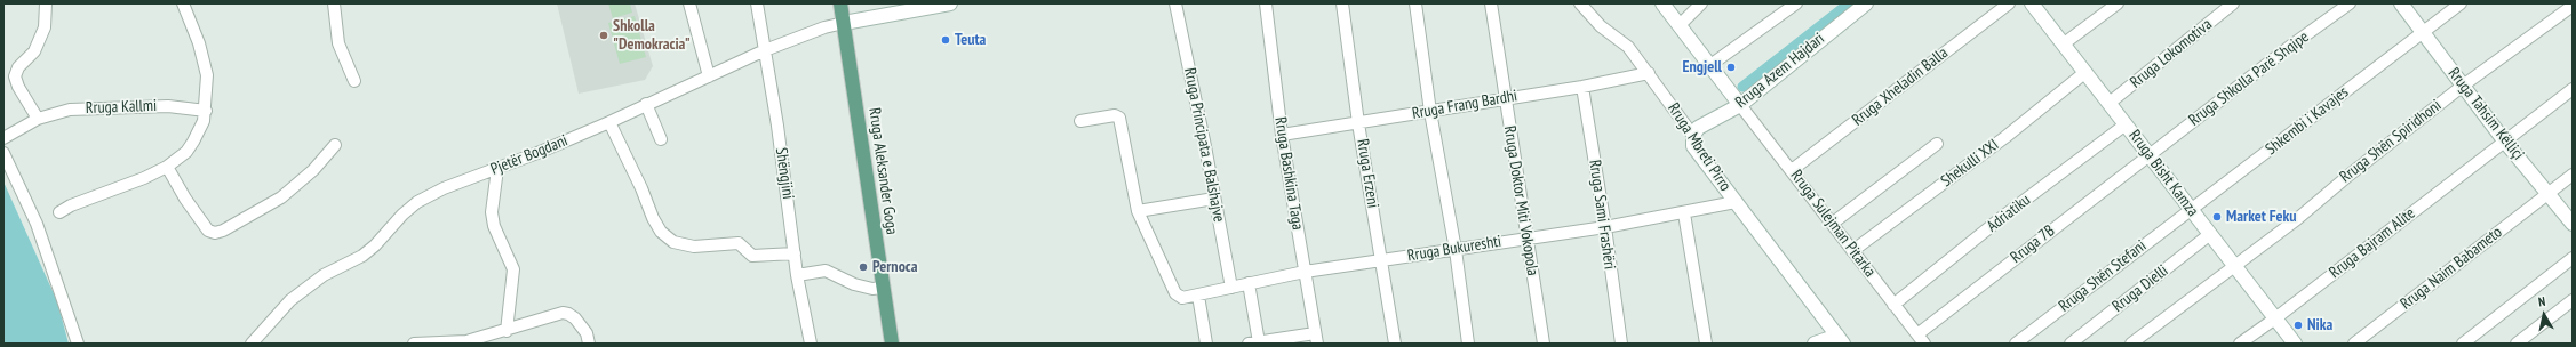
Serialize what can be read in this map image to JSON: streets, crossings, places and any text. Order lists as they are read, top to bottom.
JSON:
{
  "streets": {
    "main road": ["Rruga Aleksander Goga"],
    "street": [
      "Rruga Lokomotiva",
      "Rruga Azem Hajdari",
      "Rruga Shkolla Parë Shqipe",
      "Rruga Xheladin Balla",
      "Rruga Frang Bardhi",
      "Rruga Kallmi",
      "Rruga Tahsim Këlliçi",
      "Shkembi i Kavajes",
      "Rruga Shën Spiridhoni",
      "Rruga Principata e Balshajve",
      "Rruga Mbreti Pirro",
      "Pjetër Bogdani",
      "Shekulli XXI",
      "Shëngjini",
      "Rruga Bashkina Taga",
      "Rruga Erzeni",
      "Rruga Bisht Kamza",
      "Rruga Doktor Miti Vokopola",
      "Adriatiku",
      "Rruga Sami Frashëri",
      "Rruga Sulejman Pitarka",
      "Rruga Bajram Alite",
      "Rruga 7B",
      "Rruga Bukureshti",
      "Rruga Naim Babameto",
      "Rruga Shën Stefani",
      "Rruga Dielli"
    ]
  },
  "crossings": [
    ["Rruga Lokomotiva", "Rruga Bisht Kamza"],
    ["Rruga Azem Hajdari", "Rruga Mbreti Pirro"],
    ["Rruga Azem Hajdari", "Rruga Sulejman Pitarka"],
    ["Rruga Shkolla Parë Shqipe", "Rruga Bisht Kamza"],
    ["Rruga Shkolla Parë Shqipe", "Rruga 7B"],
    ["Rruga Xheladin Balla", "Rruga Sulejman Pitarka"],
    ["Rruga Frang Bardhi", "Rruga Mbreti Pirro"],
    ["Rruga Frang Bardhi", "Rruga Bashkina Taga"],
    ["Rruga Frang Bardhi", "Rruga Erzeni"],
    ["Rruga Frang Bardhi", "Rruga Doktor Miti Vokopola"],
    ["Rruga Frang Bardhi", "Rruga Sami Frashëri"],
    ["Rruga Tahsim Këlliçi", "Shkembi i Kavajes"],
    ["Rruga Tahsim Këlliçi", "Rruga Shën Spiridhoni"],
    ["Rruga Tahsim Këlliçi", "Rruga Bajram Alite"],
    ["Rruga Tahsim Këlliçi", "Rruga Naim Babameto"],
    ["Shkembi i Kavajes", "Rruga Bisht Kamza"],
    ["Shkembi i Kavajes", "Rruga Shën Stefani"],
    ["Rruga Shën Spiridhoni", "Rruga Bisht Kamza"],
    ["Rruga Principata e Balshajve", "Rruga Bukureshti"],
    ["Rruga Mbreti Pirro", "Rruga Bukureshti"],
    ["Pjetër Bogdani", "Rruga Aleksander Goga"],
    ["Pjetër Bogdani", "Shëngjini"],
    ["Shekulli XXI", "Rruga Bisht Kamza"],
    ["Shekulli XXI", "Rruga Sulejman Pitarka"],
    ["Rruga Bashkina Taga", "Rruga Bukureshti"],
    ["Rruga Erzeni", "Rruga Bukureshti"],
    ["Rruga Bisht Kamza", "Adriatiku"],
    ["Rruga Bisht Kamza", "Rruga Bajram Alite"],
    ["Rruga Bisht Kamza", "Rruga 7B"],
    ["Rruga Bisht Kamza", "Rruga Shën Stefani"],
    ["Rruga Bisht Kamza", "Rruga Dielli"],
    ["Rruga Doktor Miti Vokopola", "Rruga Bukureshti"],
    ["Adriatiku", "Rruga Sulejman Pitarka"],
    ["Rruga Sami Frashëri", "Rruga Bukureshti"],
    ["Rruga Sulejman Pitarka", "Rruga 7B"]
  ],
  "places": [
    "Shkolla \"Demokracia\"",
    "Teuta",
    "Engjell",
    "Market Feku",
    "Pernoca",
    "Nika"
  ],
  "north": "top"
}
